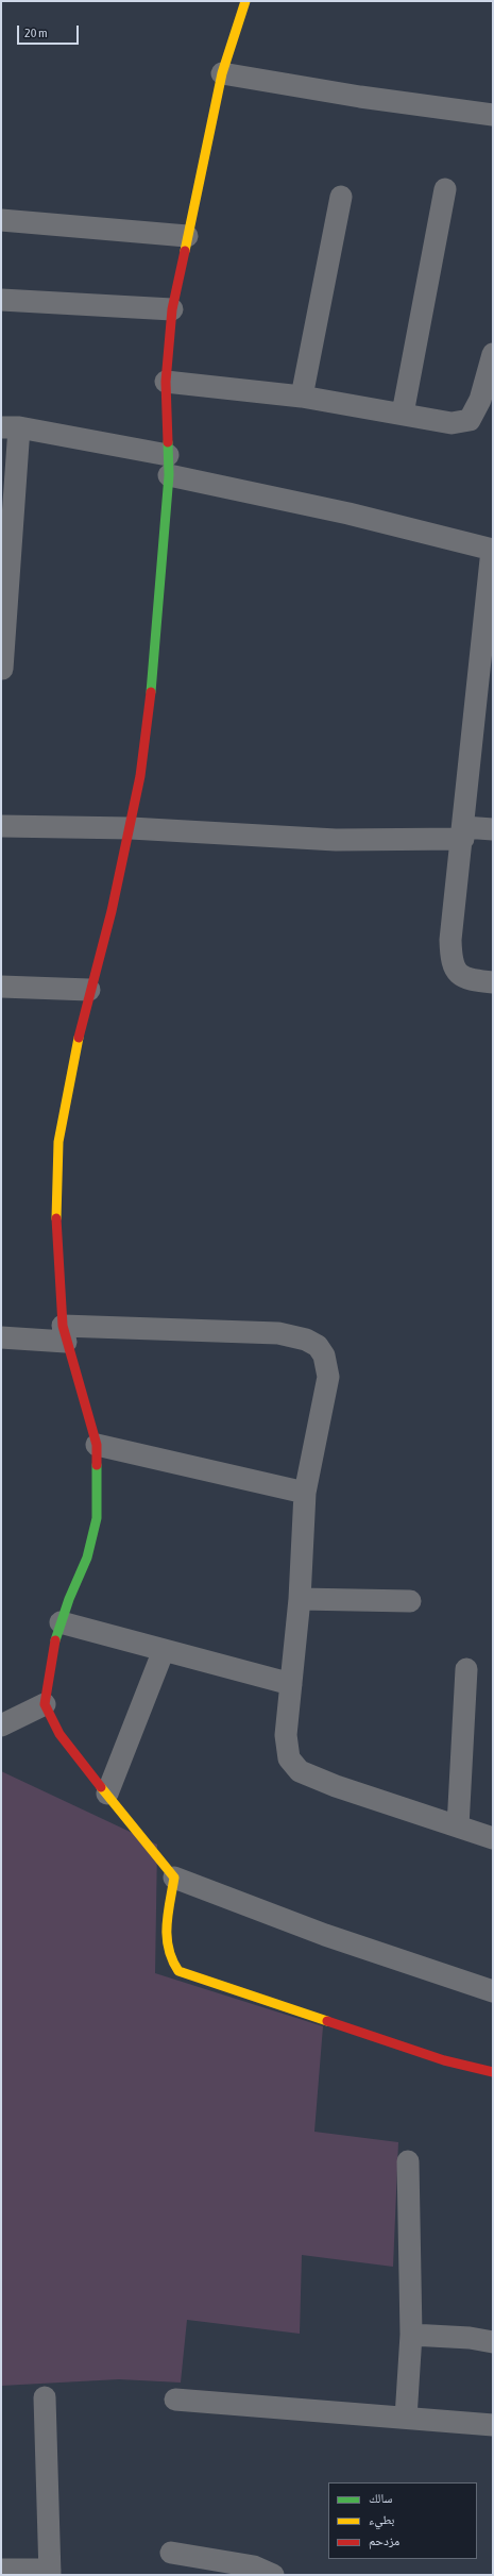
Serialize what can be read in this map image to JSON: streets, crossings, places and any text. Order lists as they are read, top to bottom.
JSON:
{
  "legend": ["سالك", "بطيء", "مزدحم"],
  "scale_bar": "20 m"
}
